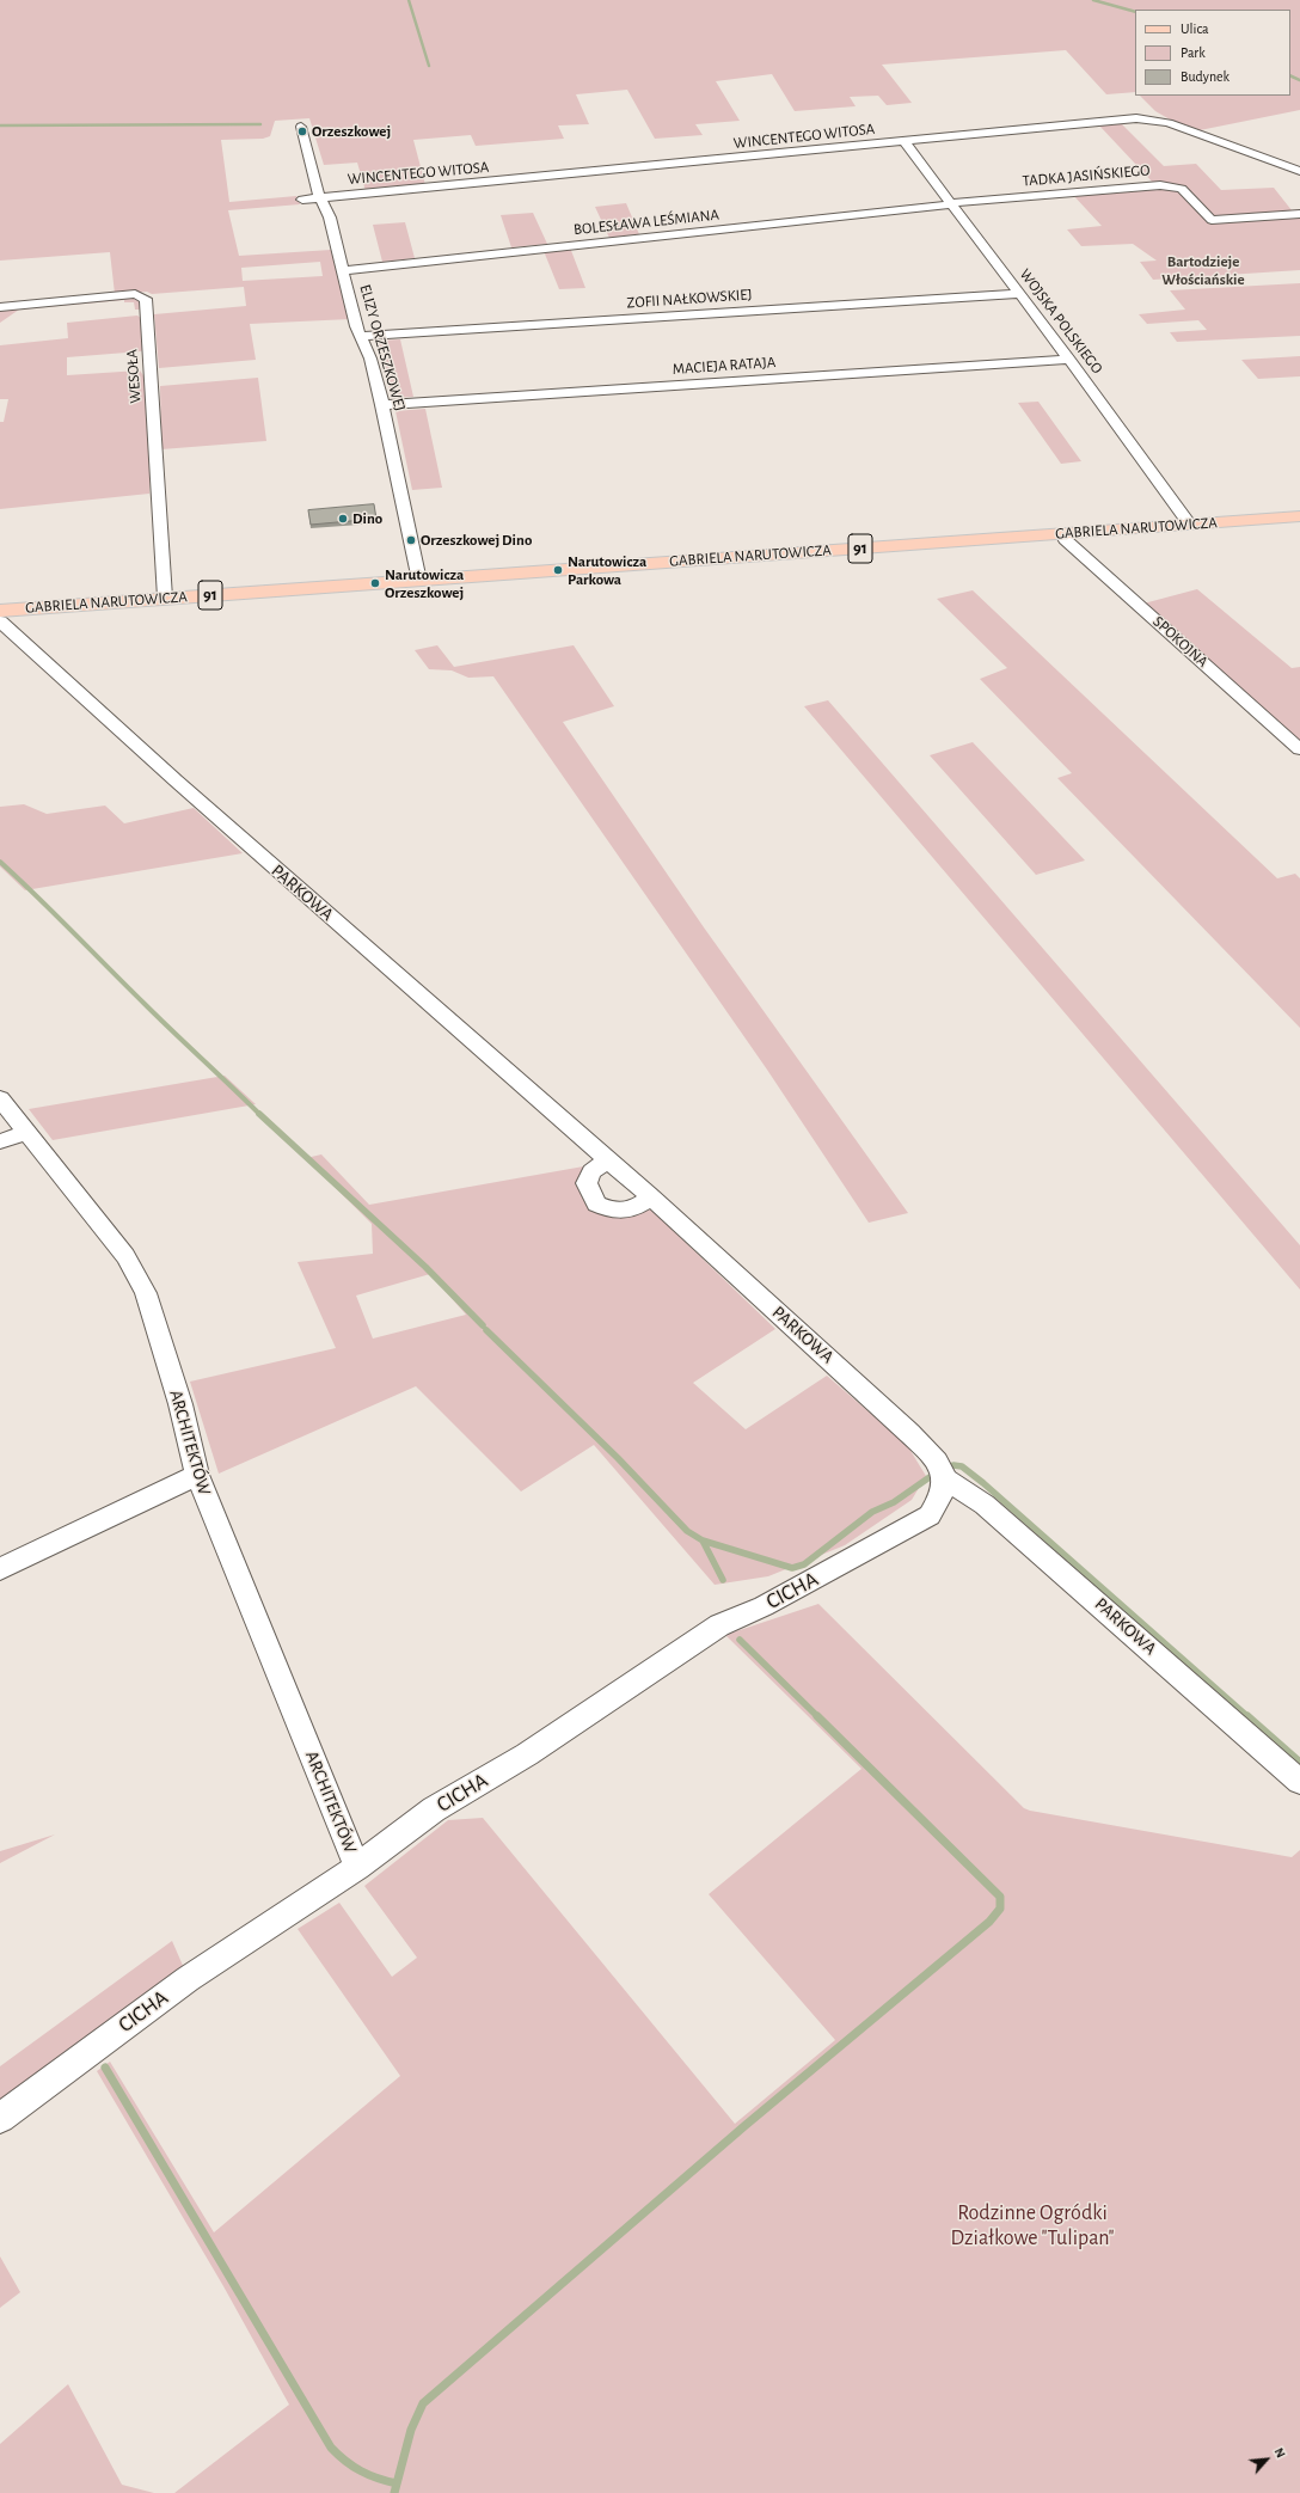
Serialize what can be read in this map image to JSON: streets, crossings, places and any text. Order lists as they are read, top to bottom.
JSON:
{
  "streets": {
    "main road": ["GABRIELA NARUTOWICZA", "91"],
    "street": [
      "WINCENTEGO WITOSA",
      "TADKA JASIŃSKIEGO",
      "BOLESŁAWA LEŚMIANA",
      "ZOFII NAŁKOWSKIEJ",
      "WOJSKA POLSKIEGO",
      "ELIZY ORZESZKOWEJ",
      "MACIEJA RATAJA",
      "WESOŁA",
      "SPOKOJNA",
      "PARKOWA",
      "ARCHITEKTÓW",
      "CICHA"
    ]
  },
  "crossings": [
    ["WINCENTEGO WITOSA", "WOJSKA POLSKIEGO"],
    ["WINCENTEGO WITOSA", "ELIZY ORZESZKOWEJ"],
    ["TADKA JASIŃSKIEGO", "BOLESŁAWA LEŚMIANA"],
    ["TADKA JASIŃSKIEGO", "WOJSKA POLSKIEGO"],
    ["BOLESŁAWA LEŚMIANA", "WOJSKA POLSKIEGO"],
    ["BOLESŁAWA LEŚMIANA", "ELIZY ORZESZKOWEJ"],
    ["ZOFII NAŁKOWSKIEJ", "WOJSKA POLSKIEGO"],
    ["ZOFII NAŁKOWSKIEJ", "ELIZY ORZESZKOWEJ"],
    ["WOJSKA POLSKIEGO", "MACIEJA RATAJA"],
    ["WOJSKA POLSKIEGO", "GABRIELA NARUTOWICZA"],
    ["ELIZY ORZESZKOWEJ", "MACIEJA RATAJA"],
    ["ELIZY ORZESZKOWEJ", "GABRIELA NARUTOWICZA"],
    ["WESOŁA", "GABRIELA NARUTOWICZA"],
    ["GABRIELA NARUTOWICZA", "SPOKOJNA"],
    ["PARKOWA", "CICHA"],
    ["ARCHITEKTÓW", "CICHA"]
  ],
  "districts": ["Bartodzieje Włościańskie"],
  "parks": ["Rodzinne Ogródki Działkowe \"Tulipan\""],
  "places": [
    "Orzeszkowej",
    "Dino",
    "Orzeszkowej Dino",
    "Narutowicza Parkowa",
    "Narutowicza Orzeszkowej"
  ],
  "legend": ["Ulica", "Park", "Budynek"],
  "north": "top right"
}
